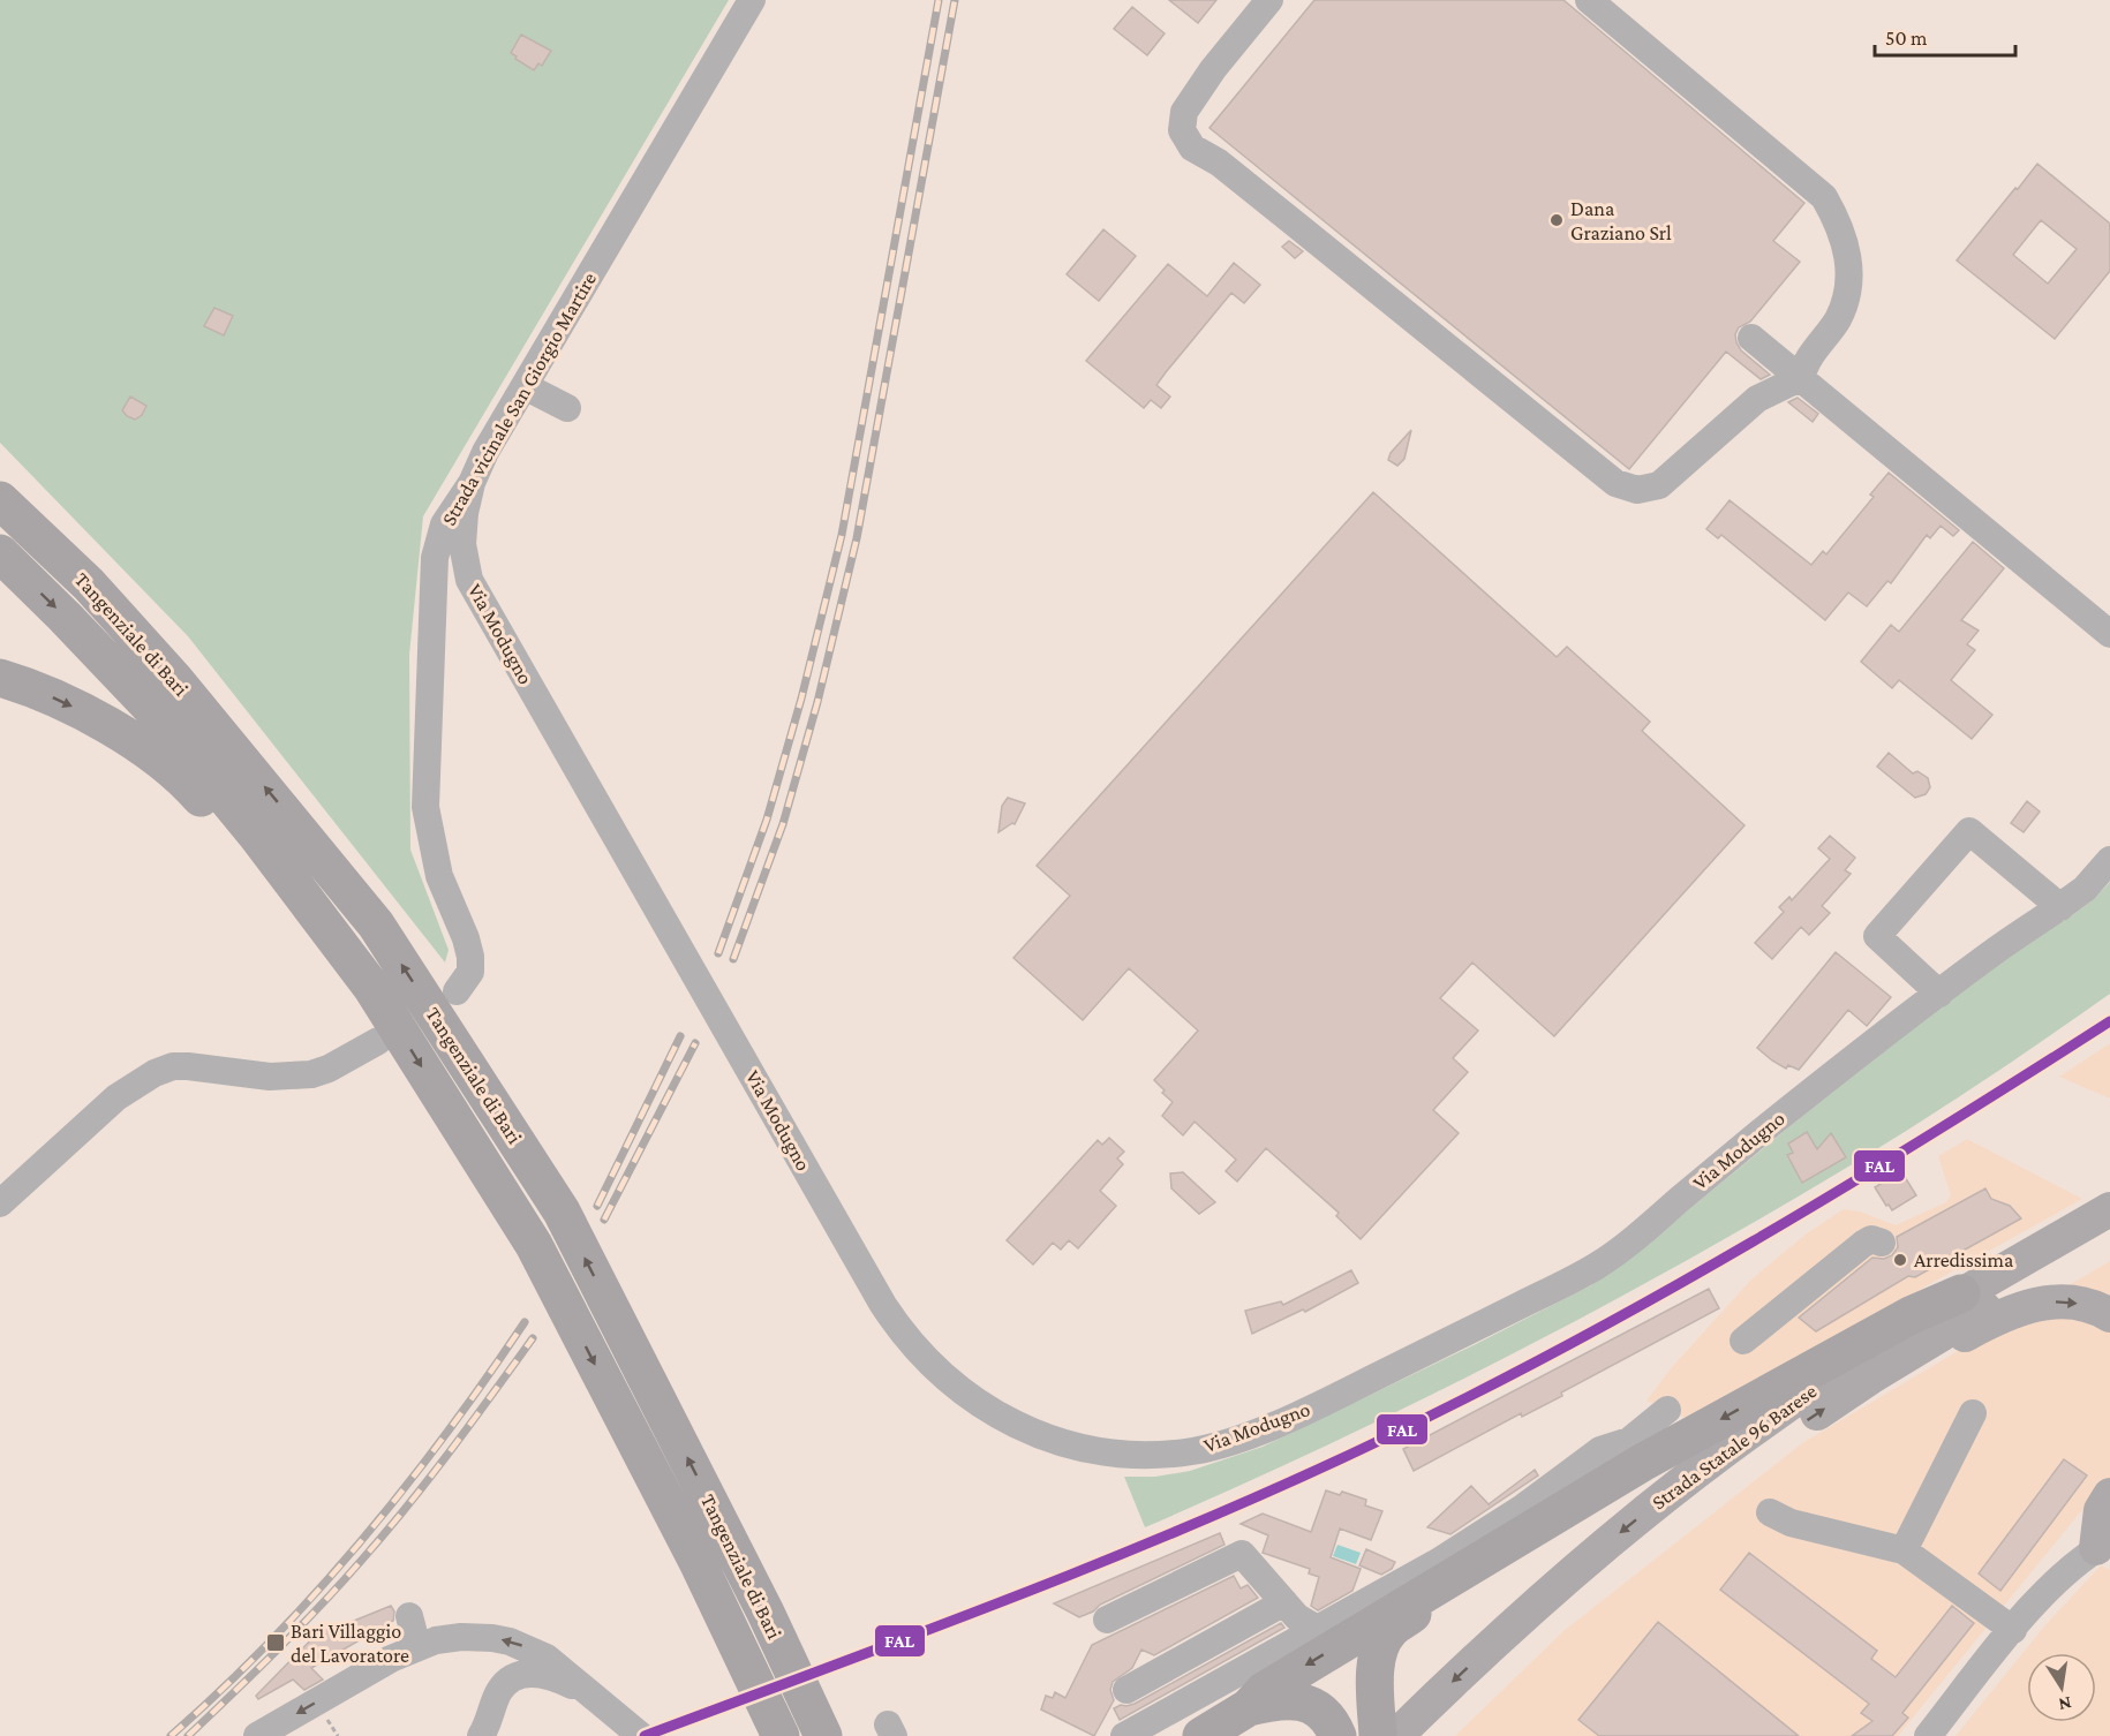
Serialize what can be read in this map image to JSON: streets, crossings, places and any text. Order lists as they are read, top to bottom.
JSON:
{
  "streets": {
    "highway": ["Tangenziale di Bari"],
    "main road": ["Strada Statale 96 Barese"],
    "street": ["Strada vicinale San Giorgio Martire", "Via Modugno"]
  },
  "crossings": [
    ["Strada vicinale San Giorgio Martire", "Via Modugno"]
  ],
  "places": {
    "other": ["Dana Graziano Srl", "Arredissima"],
    "transit": ["Bari Villaggio del Lavoratore"]
  },
  "lines": ["transit line FAL"],
  "scale_bar": "50 m",
  "north": "bottom"
}
